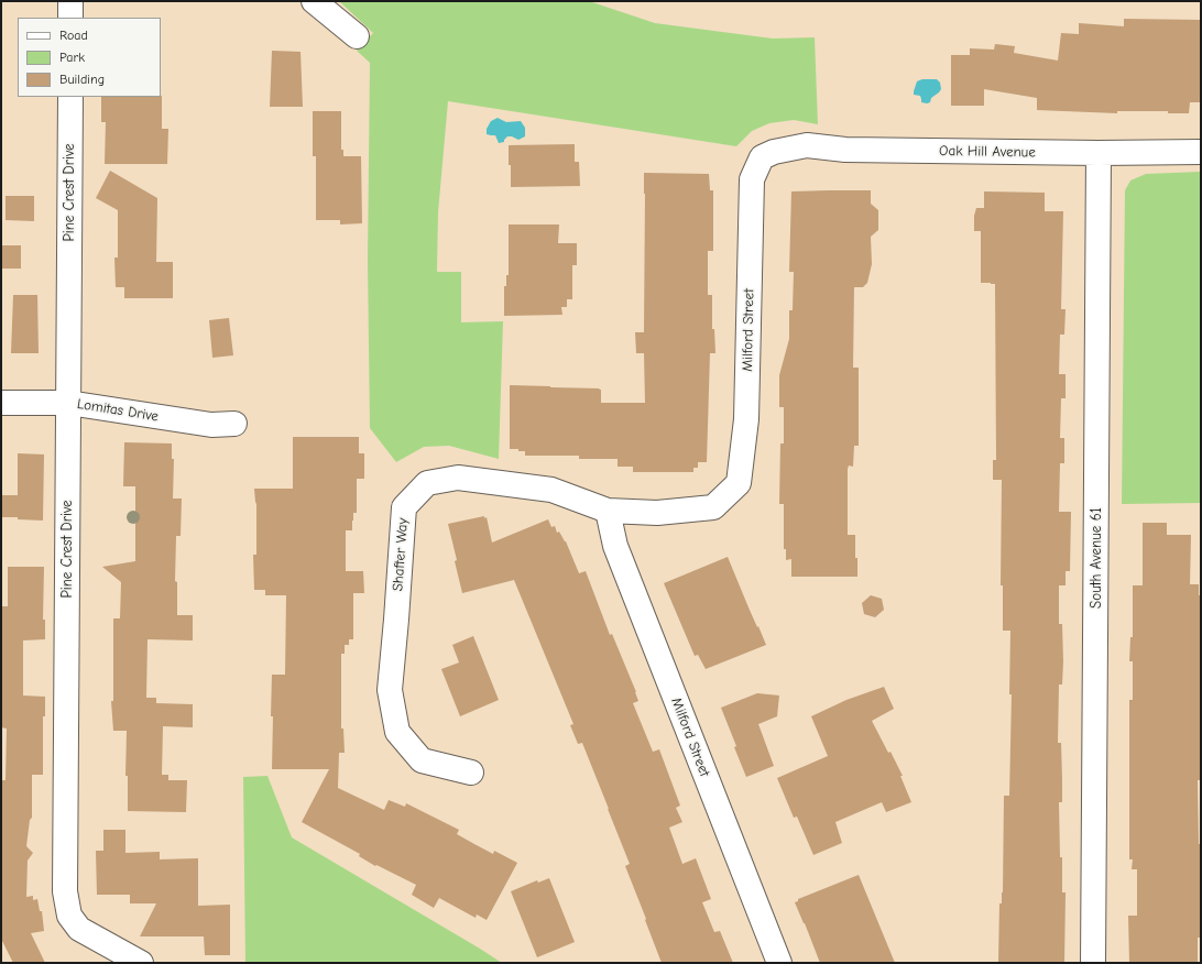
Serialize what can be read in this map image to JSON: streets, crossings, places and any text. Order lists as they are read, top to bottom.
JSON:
{
  "streets": {
    "street": [
      "Oak Hill Avenue",
      "Pine Crest Drive",
      "Milford Street",
      "Lomitas Drive",
      "Shafter Way",
      "South Avenue 61"
    ]
  },
  "crossings": [
    ["Oak Hill Avenue", "Milford Street"],
    ["Oak Hill Avenue", "South Avenue 61"],
    ["Pine Crest Drive", "Lomitas Drive"],
    ["Milford Street", "Shafter Way"]
  ],
  "legend": ["Road", "Park", "Building"]
}
